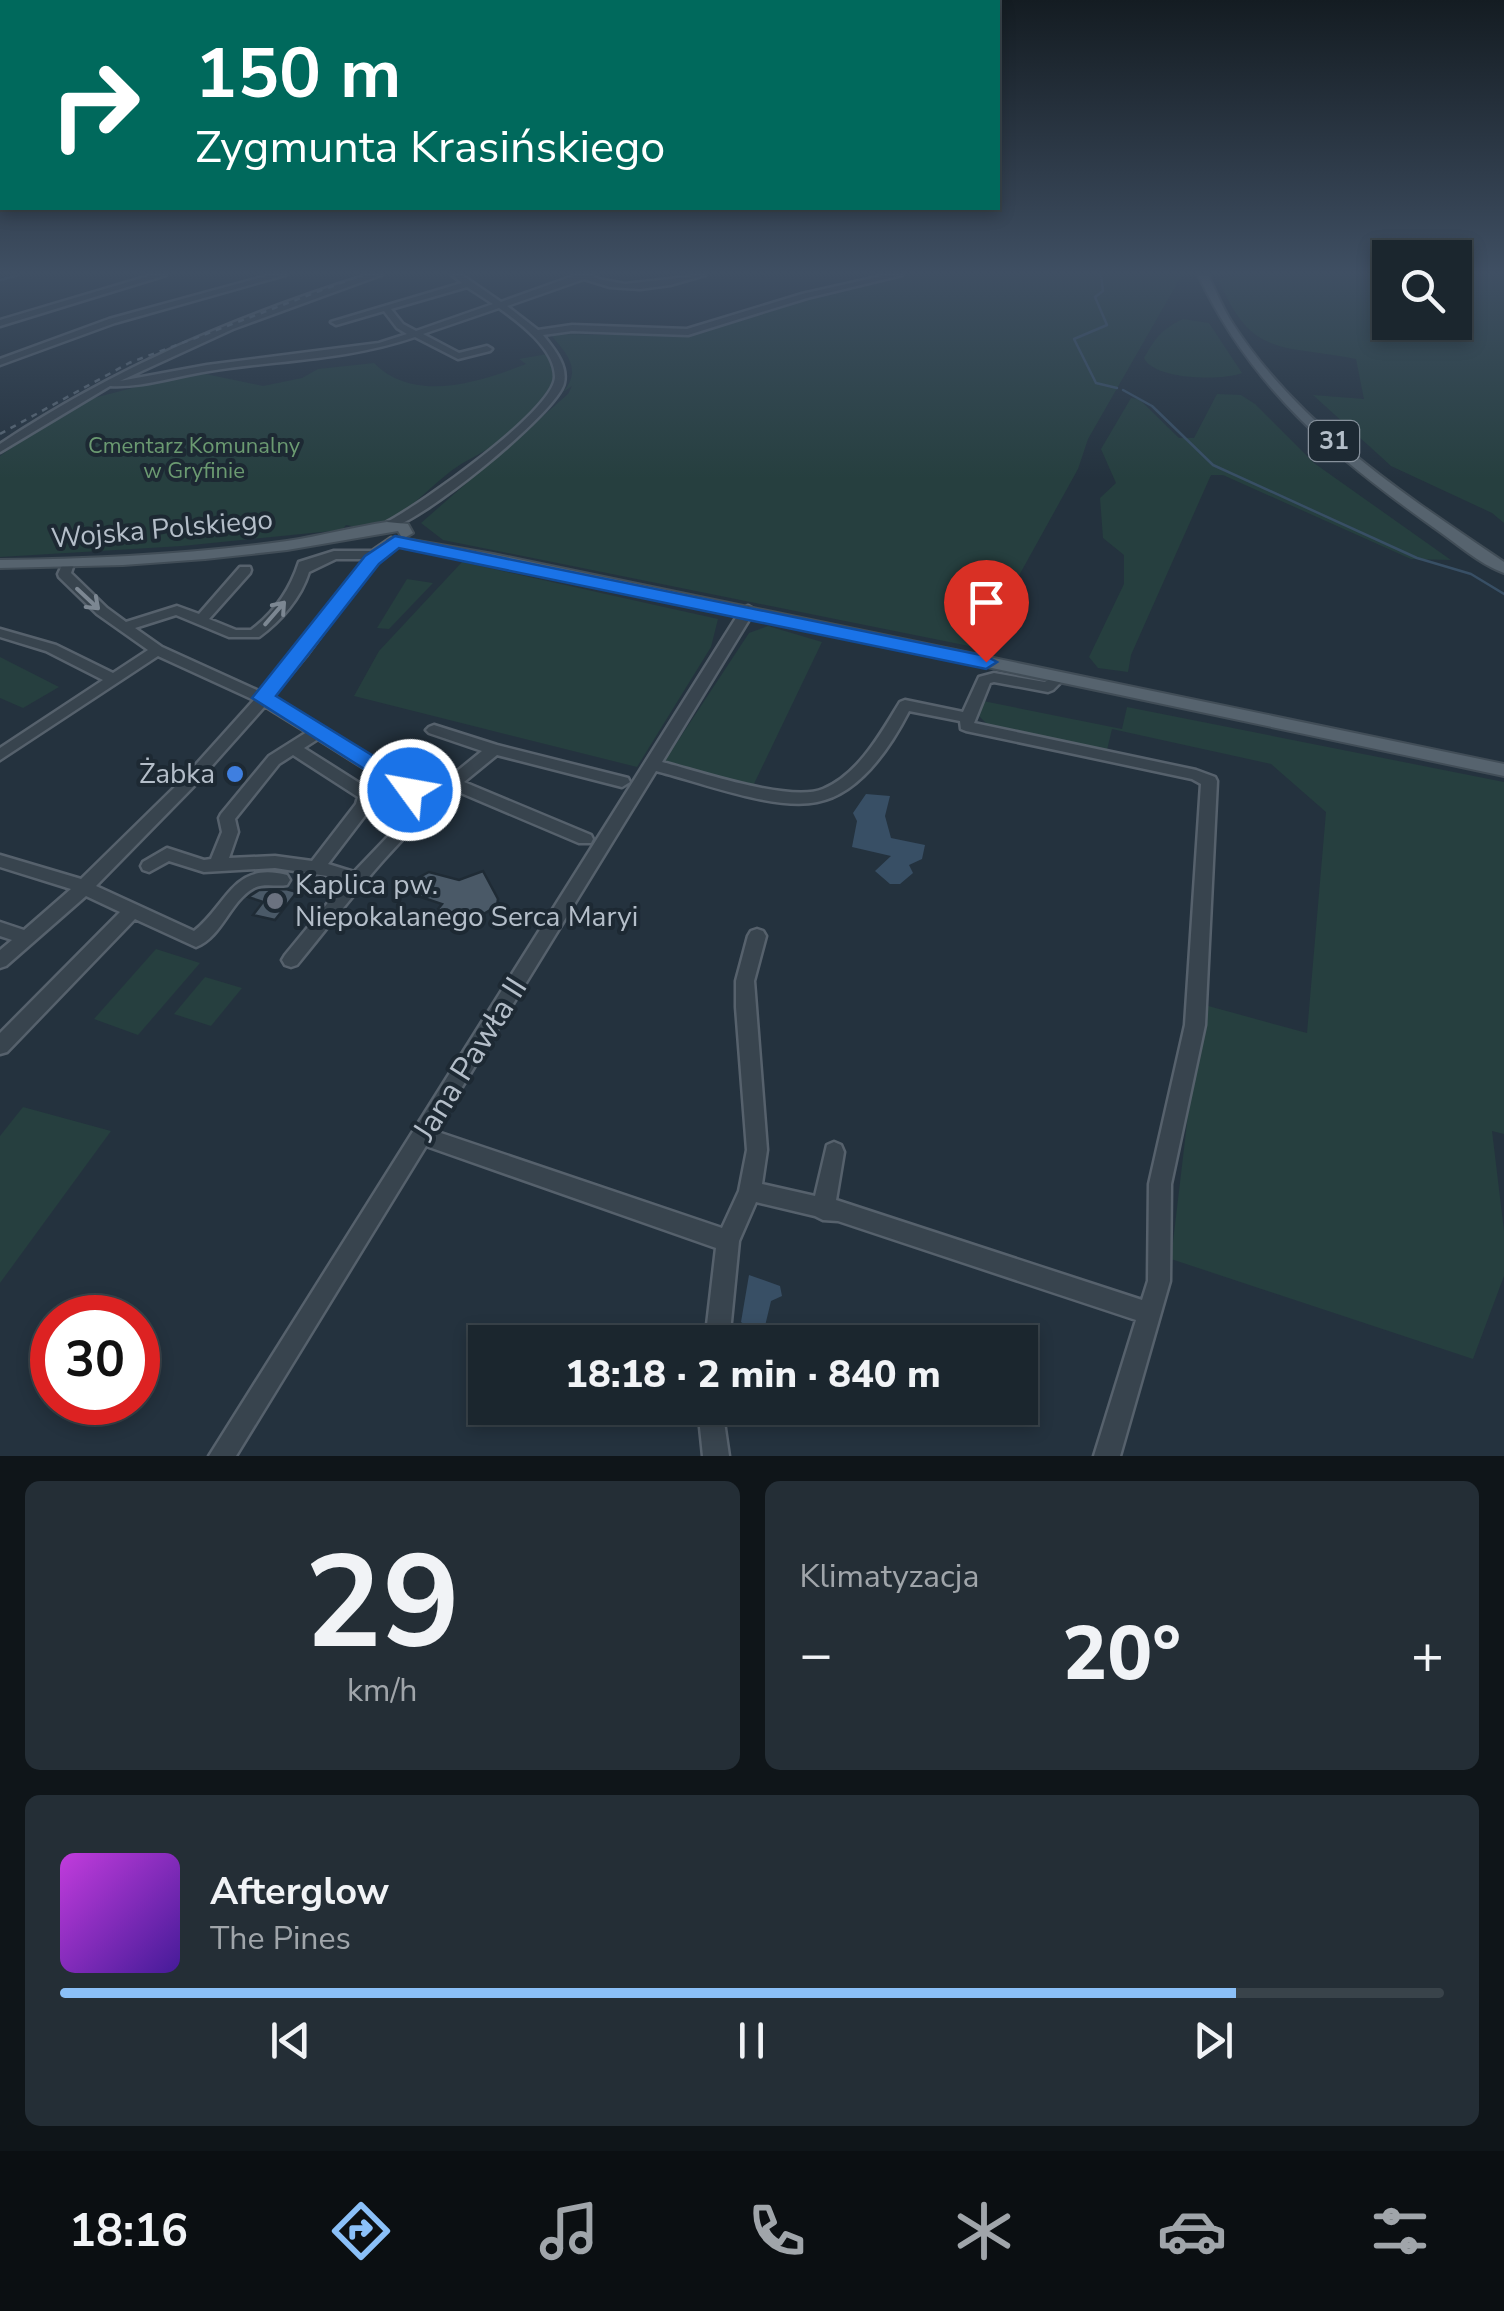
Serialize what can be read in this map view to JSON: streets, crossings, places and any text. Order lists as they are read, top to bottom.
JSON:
{
  "streets": {
    "main road": ["31", "Wojska Polskiego"],
    "street": ["Jana Pawła II"]
  },
  "crossings": [
    ["Wojska Polskiego", "Jana Pawła II"]
  ],
  "parks": ["Cmentarz Komunalny w Gryfinie"],
  "places": ["Żabka", "Kaplica pw. Niepokalanego Serca Maryi"],
  "page": {
    "turn": ["150 m", "Zygmunta Krasińskiego"],
    "limit": "30",
    "trip": "18:18 · 2 min · 840 m",
    "tile": [
      ["29", "km/h"],
      "Klimatyzacja"
    ],
    "heat": ["−", "20°", "+"],
    "song": ["Afterglow", "The Pines"],
    "tabs": "18:16"
  }
}
